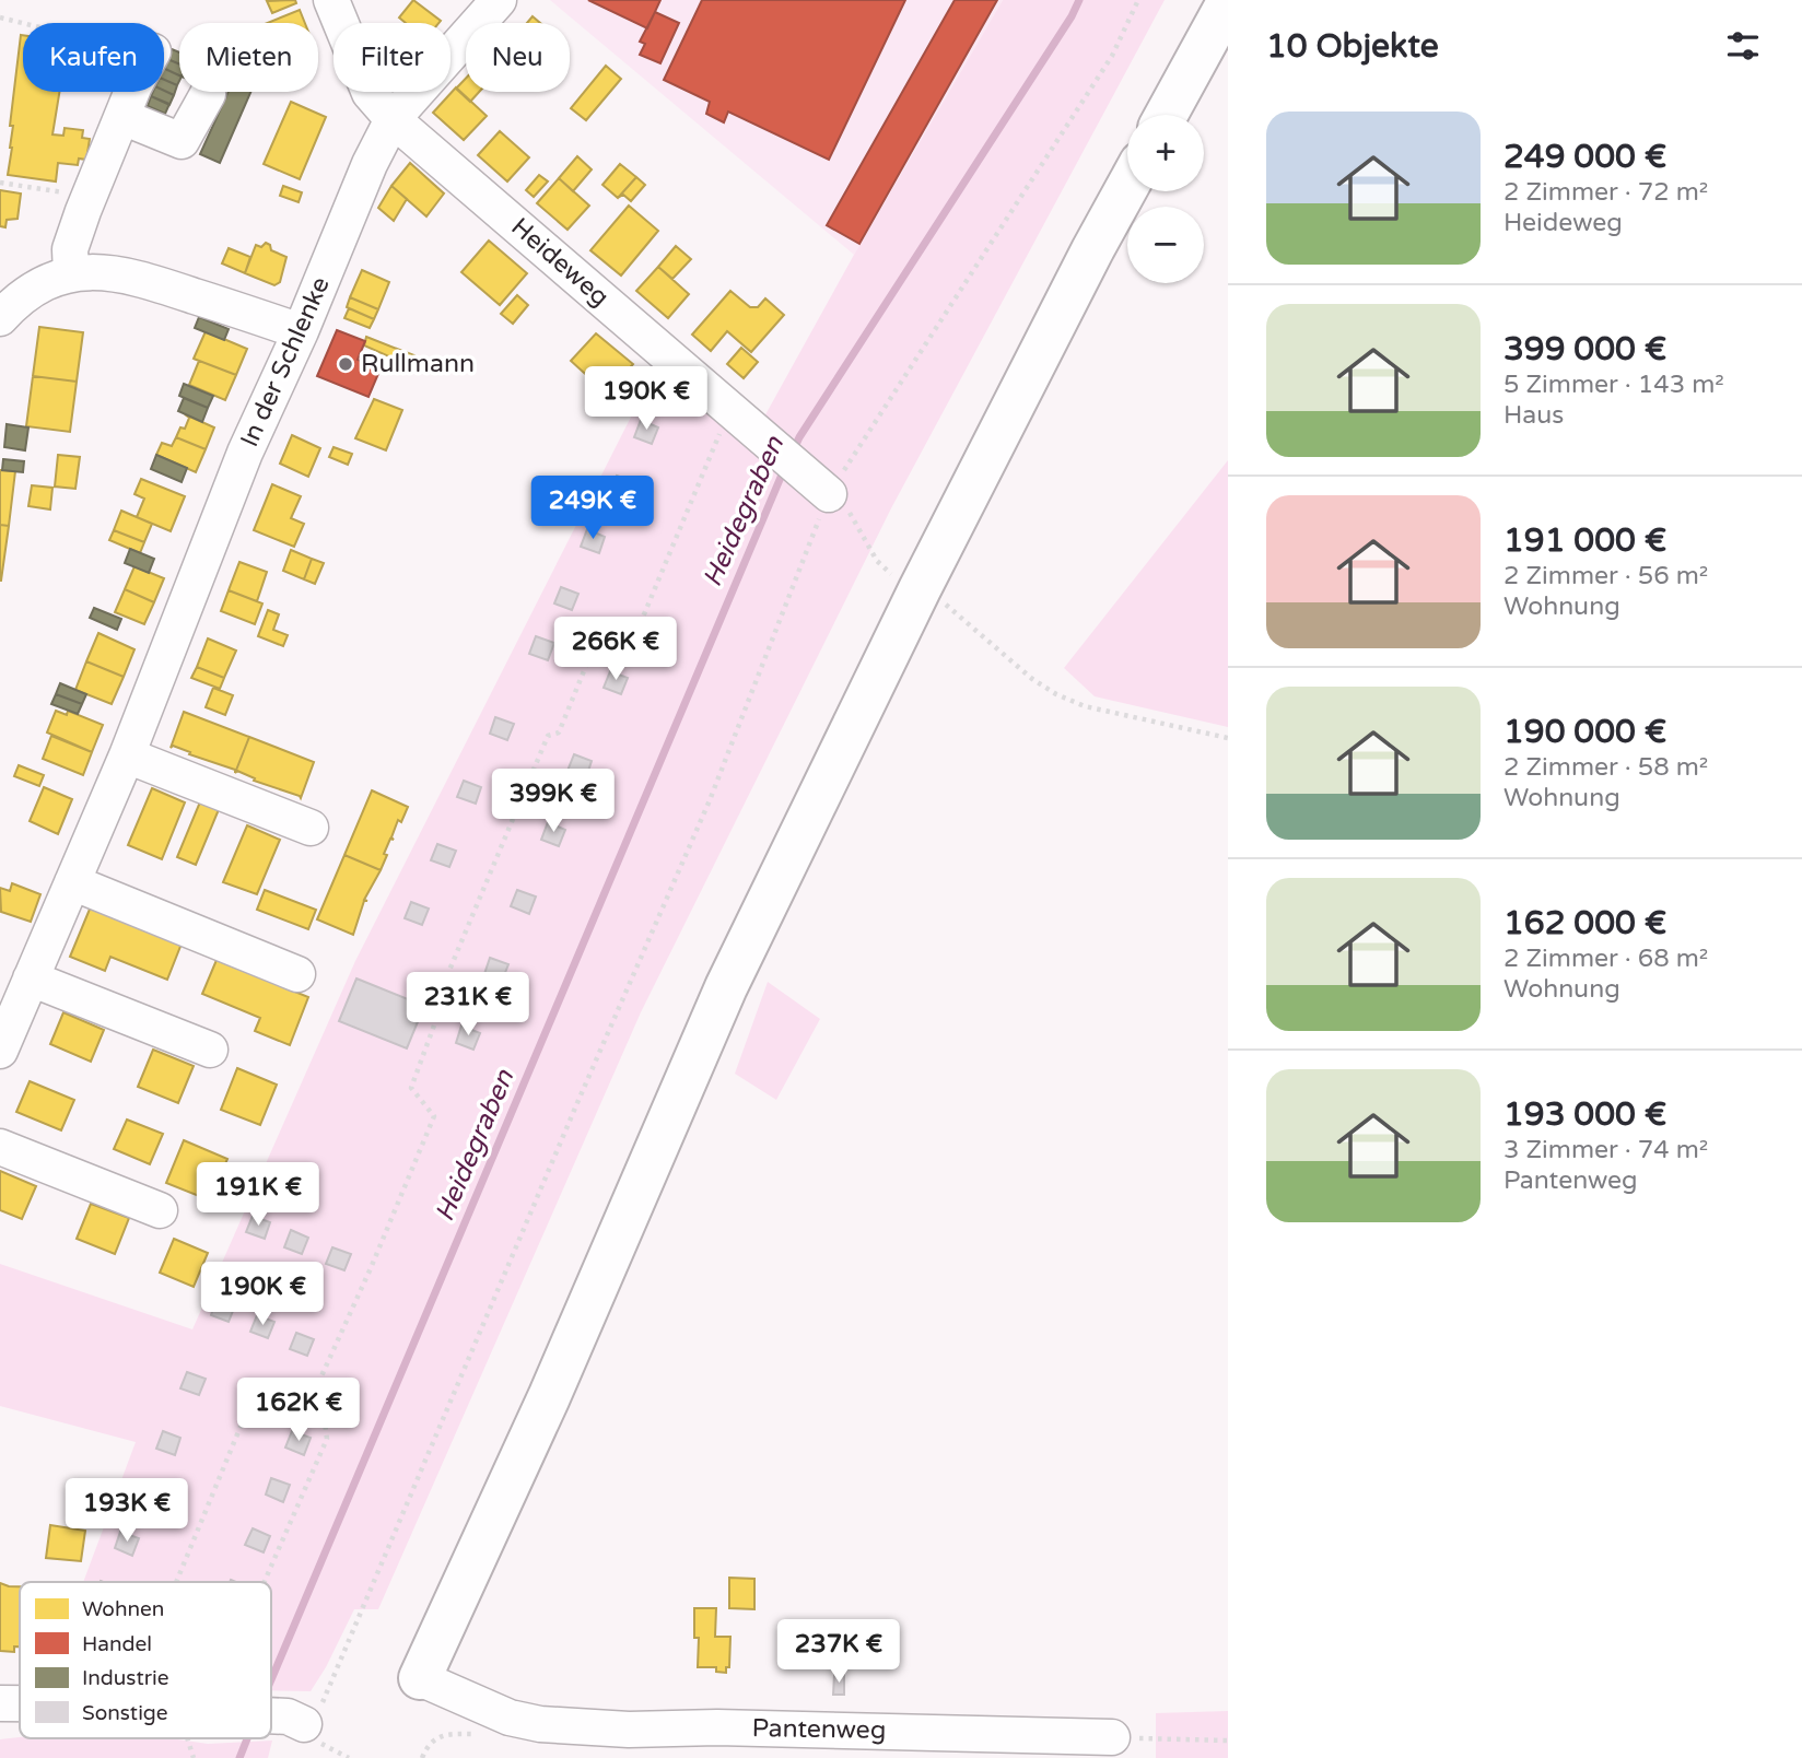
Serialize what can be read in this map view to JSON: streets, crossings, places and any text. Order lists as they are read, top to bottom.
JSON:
{
  "streets": {
    "street": ["Heideweg", "In der Schlenke", "Pantenweg"]
  },
  "crossings": [
    ["Heideweg", "In der Schlenke"]
  ],
  "water": ["Heidegraben"],
  "places": ["Rullmann"],
  "legend": [
    "Wohnen",
    "Handel",
    "Industrie",
    "Sonstige"
  ],
  "page": {
    "heading": "10 Objekte",
    "chip": [
      "Kaufen",
      "Mieten",
      "Filter",
      "Neu"
    ],
    "list": [
      {
        "name": "249 000 €",
        "note": "2 Zimmer · 72 m² · Heideweg"
      },
      {
        "name": "399 000 €",
        "note": "5 Zimmer · 143 m² · Haus"
      },
      {
        "name": "191 000 €",
        "note": "2 Zimmer · 56 m² · Wohnung"
      },
      {
        "name": "190 000 €",
        "note": "2 Zimmer · 58 m² · Wohnung"
      },
      {
        "name": "162 000 €",
        "note": "2 Zimmer · 68 m² · Wohnung"
      },
      {
        "name": "193 000 €",
        "note": "3 Zimmer · 74 m² · Pantenweg"
      }
    ],
    "map_buttons": ["+", "−"],
    "price": [
      "190K €",
      "249K €",
      "266K €",
      "399K €",
      "231K €",
      "191K €",
      "190K €",
      "162K €",
      "193K €",
      "237K €"
    ]
  }
}
